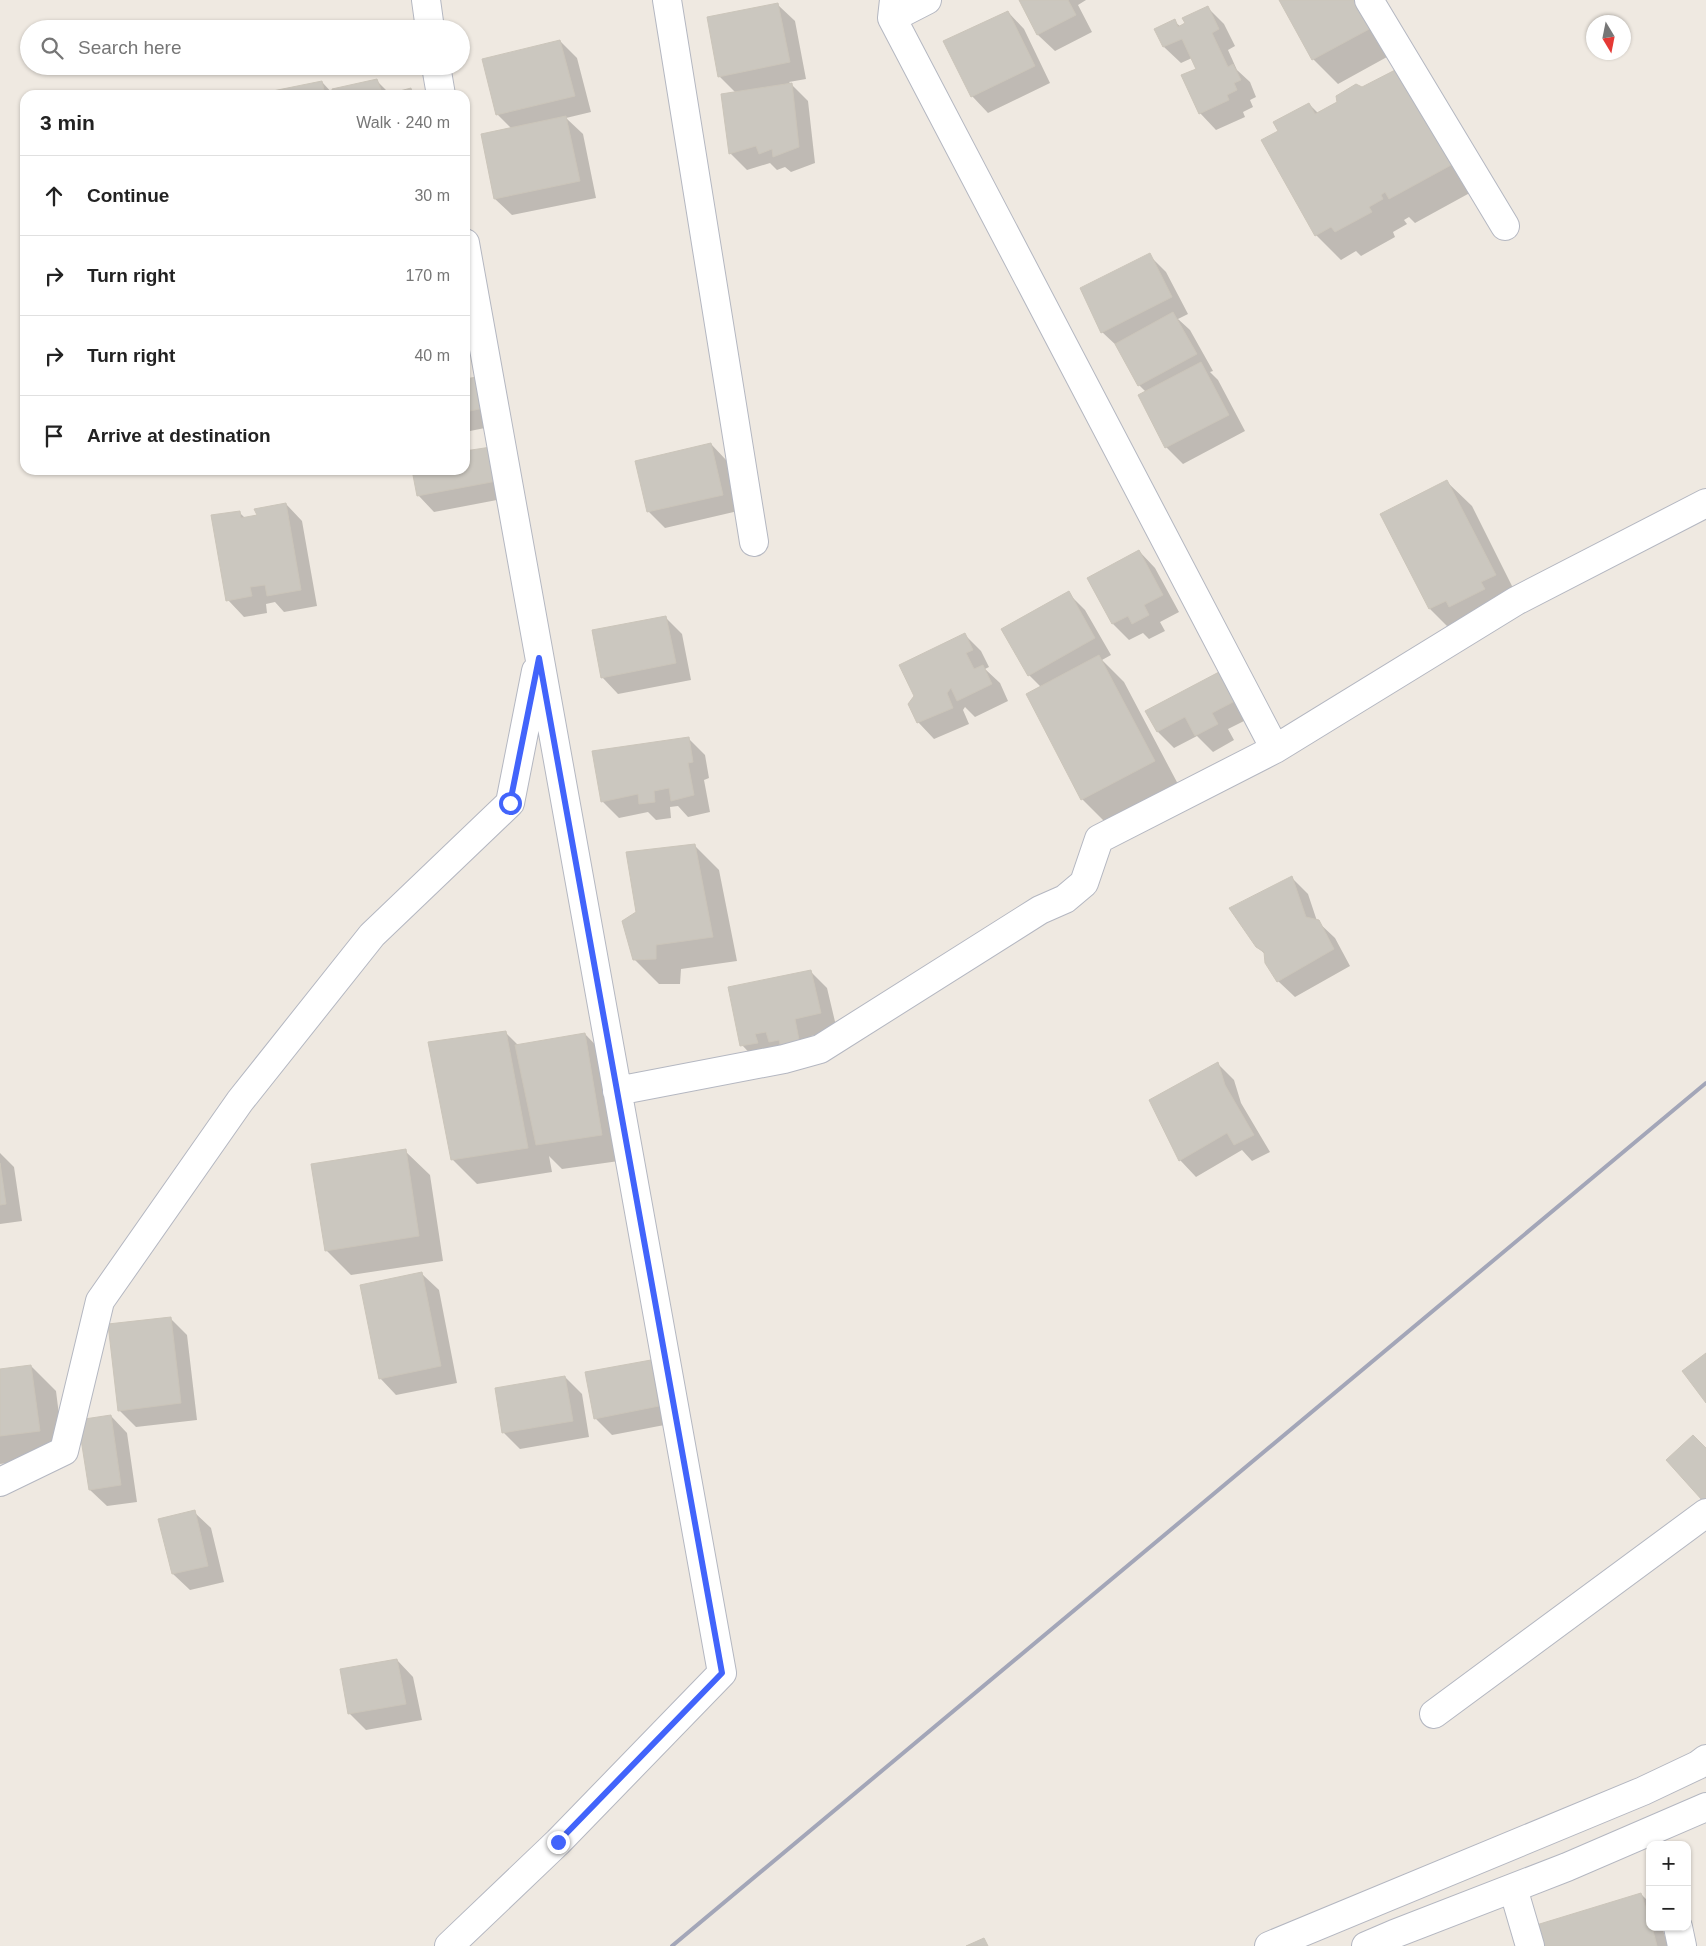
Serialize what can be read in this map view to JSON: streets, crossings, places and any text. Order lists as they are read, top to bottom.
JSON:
{
  "north": "bottom",
  "page": {
    "search": "Search here",
    "heading": ["3 min", "Walk · 240 m"],
    "list": [
      ["Continue", "30 m"],
      ["Turn right", "170 m"],
      ["Turn right", "40 m"],
      "Arrive at destination"
    ],
    "map_buttons": ["+", "−"]
  }
}
